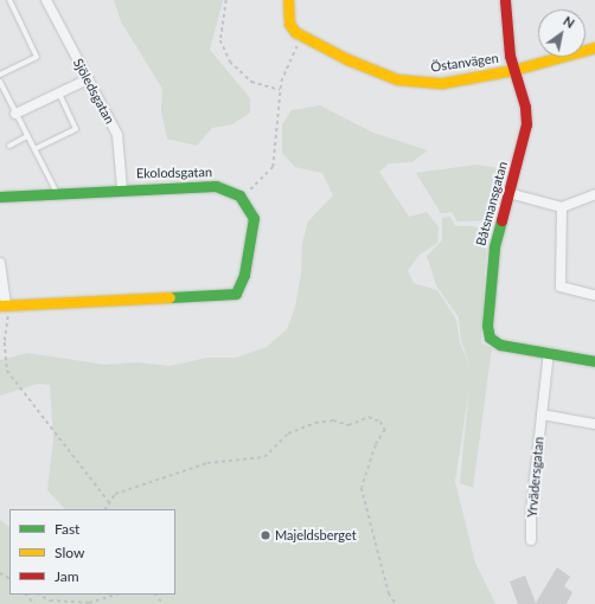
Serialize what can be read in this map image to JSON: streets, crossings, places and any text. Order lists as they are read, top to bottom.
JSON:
{
  "streets": {
    "street": [
      "Östanvägen",
      "Sjöledsgatan",
      "Ekolodsgatan",
      "Båtsmansgatan",
      "Yrvädersgatan"
    ]
  },
  "crossings": [
    ["Östanvägen", "Båtsmansgatan"],
    ["Sjöledsgatan", "Ekolodsgatan"],
    ["Båtsmansgatan", "Yrvädersgatan"]
  ],
  "places": ["Majeldsberget"],
  "legend": ["Fast", "Slow", "Jam"],
  "north": "top right"
}
